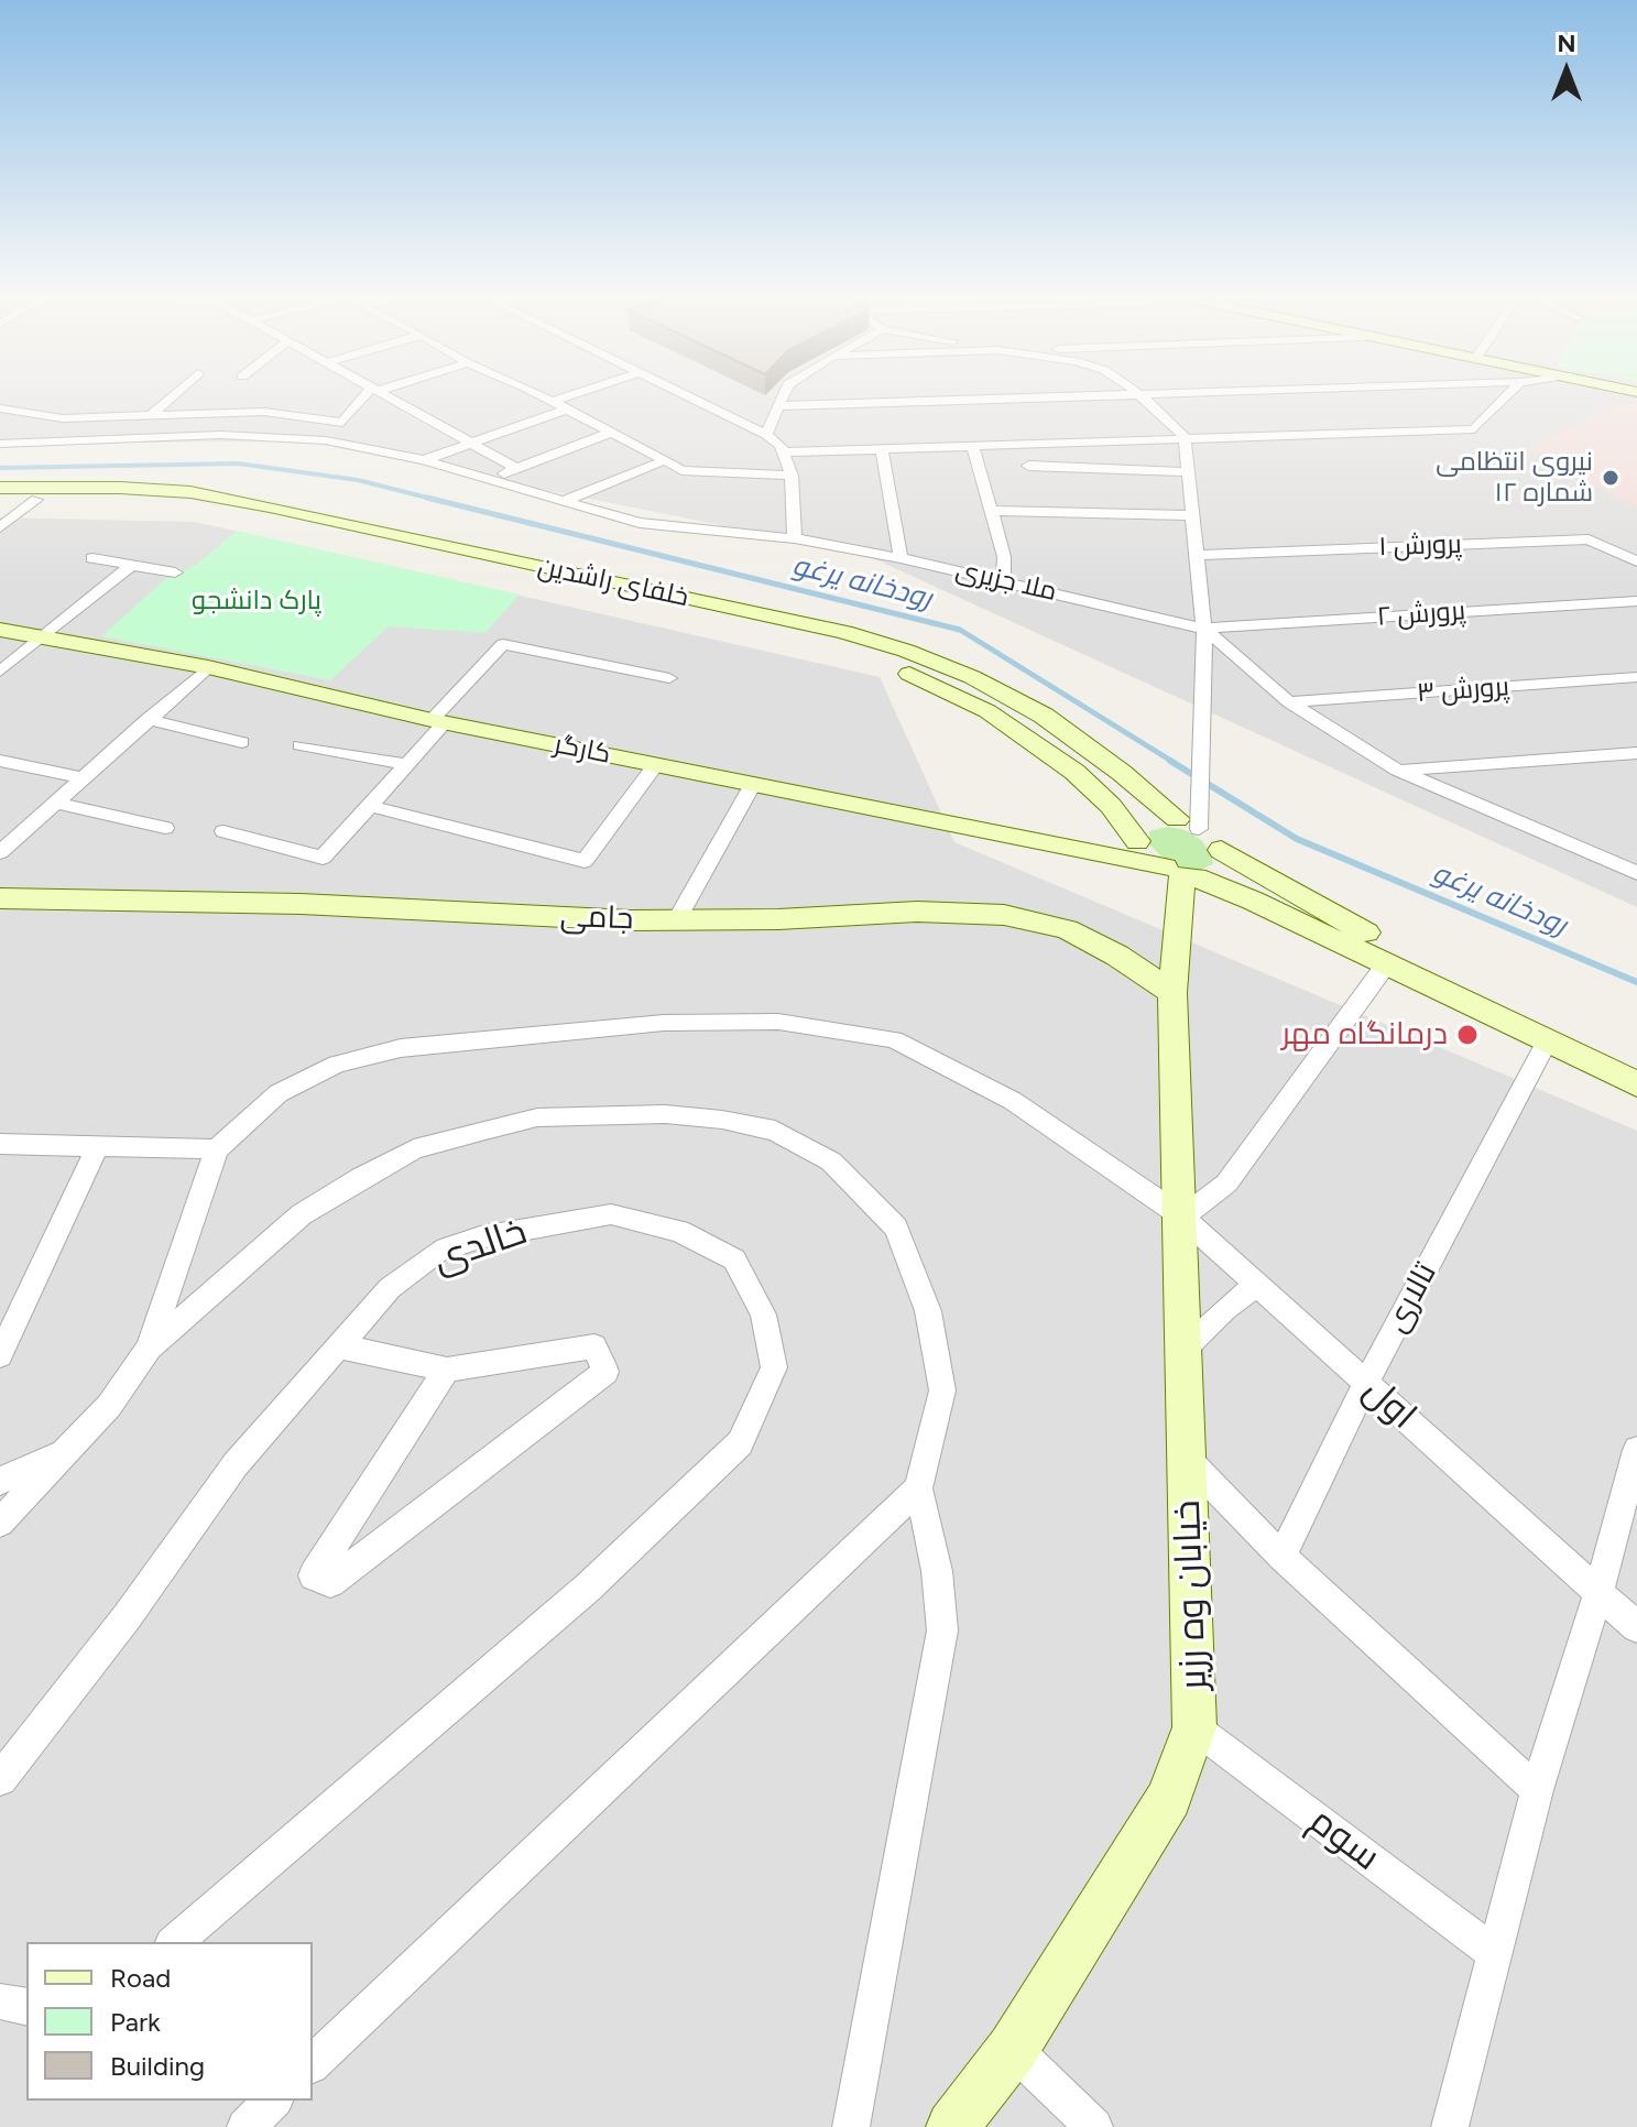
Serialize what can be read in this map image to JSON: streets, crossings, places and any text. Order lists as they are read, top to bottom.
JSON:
{
  "streets": {
    "main road": [
      "خلفای راشدین",
      "کارگر",
      "جامی",
      "خیابان وه رزیر"
    ],
    "street": [
      "پرورش ۱",
      "ملا جزیری",
      "پرورش ۲",
      "پرورش ۳",
      "خالدی",
      "تالاری",
      "اول",
      "سوم"
    ]
  },
  "crossings": [
    ["ملا جزیری", "پرورش ۲"],
    ["ملا جزیری", "پرورش ۳"],
    ["کارگر", "خیابان وه رزیر"],
    ["جامی", "خیابان وه رزیر"],
    ["تالاری", "اول"],
    ["اول", "خیابان وه رزیر"],
    ["خیابان وه رزیر", "سوم"]
  ],
  "water": ["رودخانه یرغو"],
  "parks": ["پارک دانشجو"],
  "places": ["نیروی انتظامی شماره ۱۲", "درمانگاه مهر"],
  "legend": ["Road", "Park", "Building"],
  "north": "top"
}
